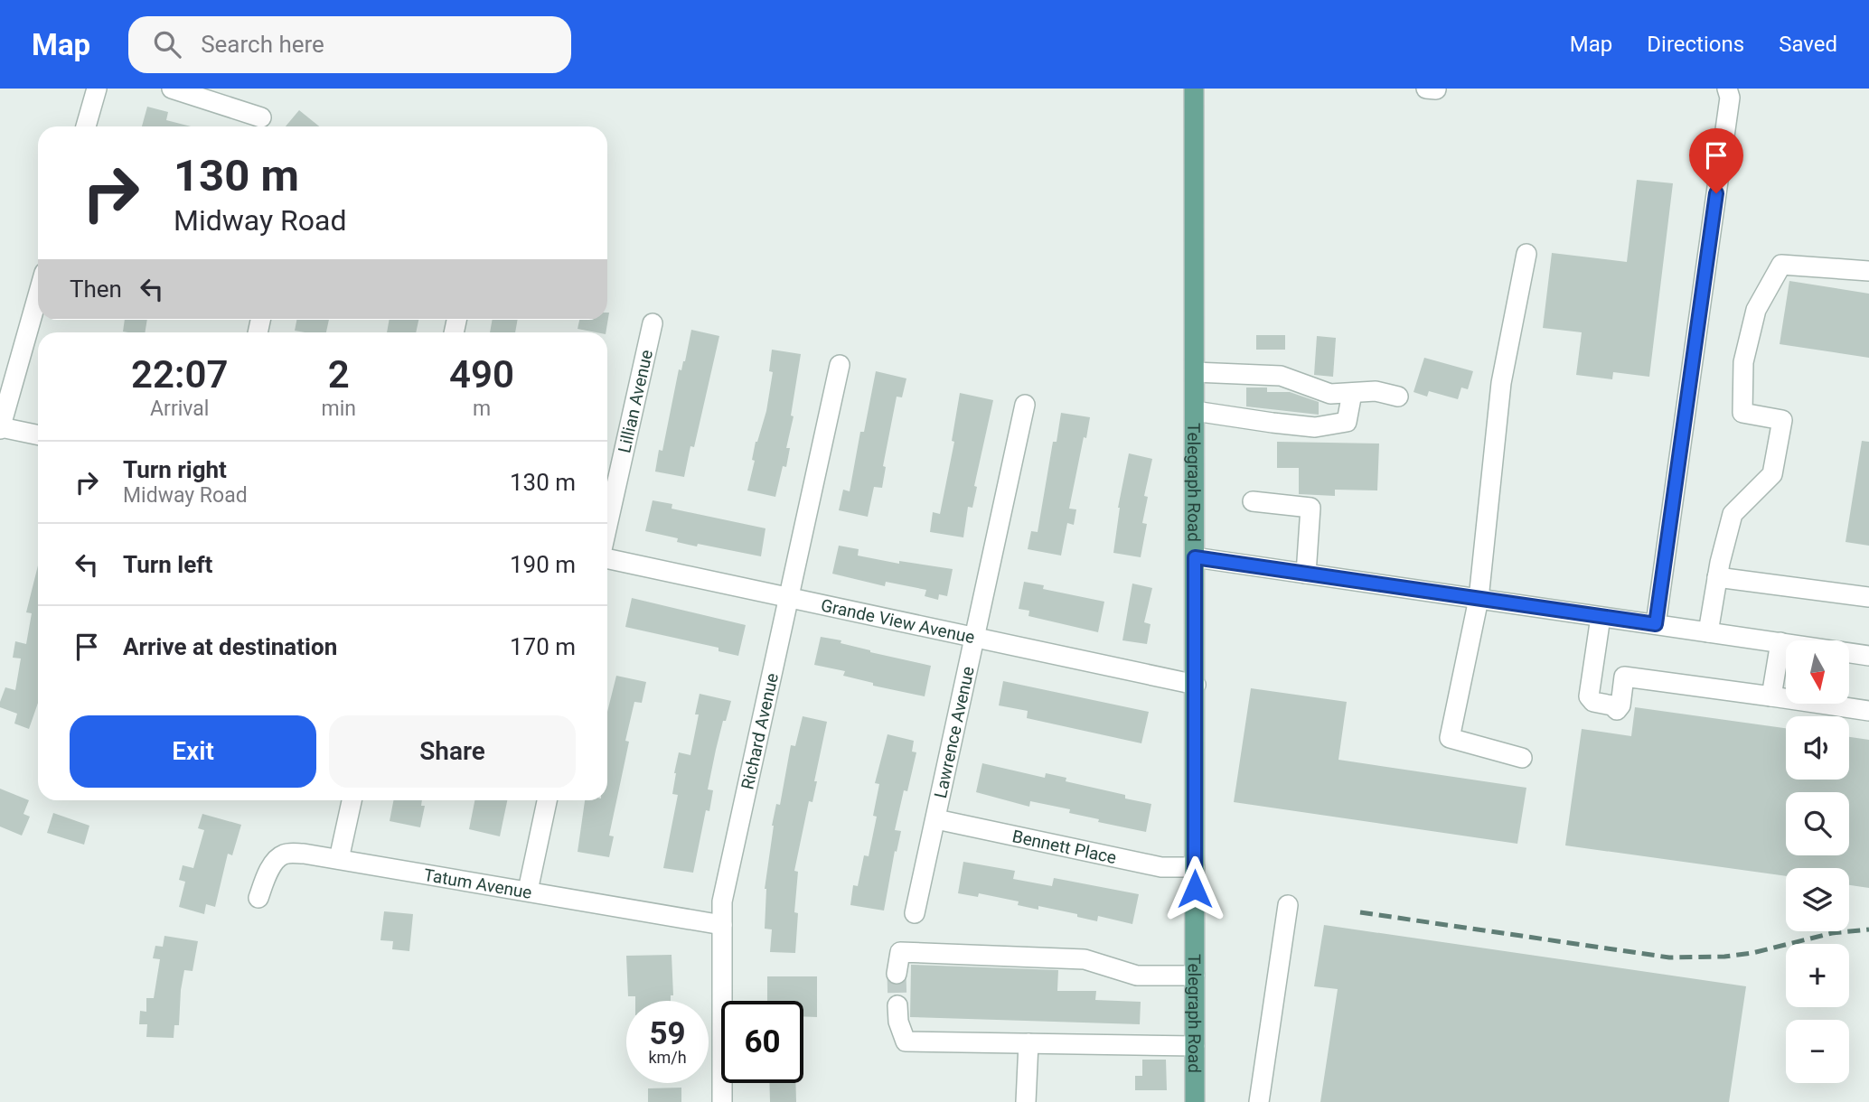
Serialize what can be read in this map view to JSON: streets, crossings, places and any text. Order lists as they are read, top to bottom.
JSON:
{
  "streets": {
    "main road": ["Telegraph Road"],
    "street": [
      "Lillian Avenue",
      "Grande View Avenue",
      "Richard Avenue",
      "Lawrence Avenue",
      "Bennett Place",
      "Tatum Avenue"
    ]
  },
  "crossings": [
    ["Telegraph Road", "Grande View Avenue"],
    ["Telegraph Road", "Bennett Place"],
    ["Grande View Avenue", "Richard Avenue"],
    ["Grande View Avenue", "Lawrence Avenue"],
    ["Richard Avenue", "Tatum Avenue"],
    ["Lawrence Avenue", "Bennett Place"]
  ],
  "north": "bottom",
  "page": {
    "header": "Map",
    "search": "Search here",
    "nav": ["Map", "Directions", "Saved"],
    "turn": ["130 m", "Midway Road"],
    "then": "Then",
    "eta": [
      "22:07",
      "Arrival",
      "2",
      "min",
      "490",
      "m"
    ],
    "list": [
      {
        "name": "Turn right",
        "note": "Midway Road",
        "value": "130 m"
      },
      {
        "name": "Turn left",
        "value": "190 m"
      },
      {
        "name": "Arrive at destination",
        "value": "170 m"
      }
    ],
    "map_buttons": ["+", "−"],
    "buttons": ["Exit", "Share"],
    "speed": "59 km/h",
    "limit": "60"
  }
}
